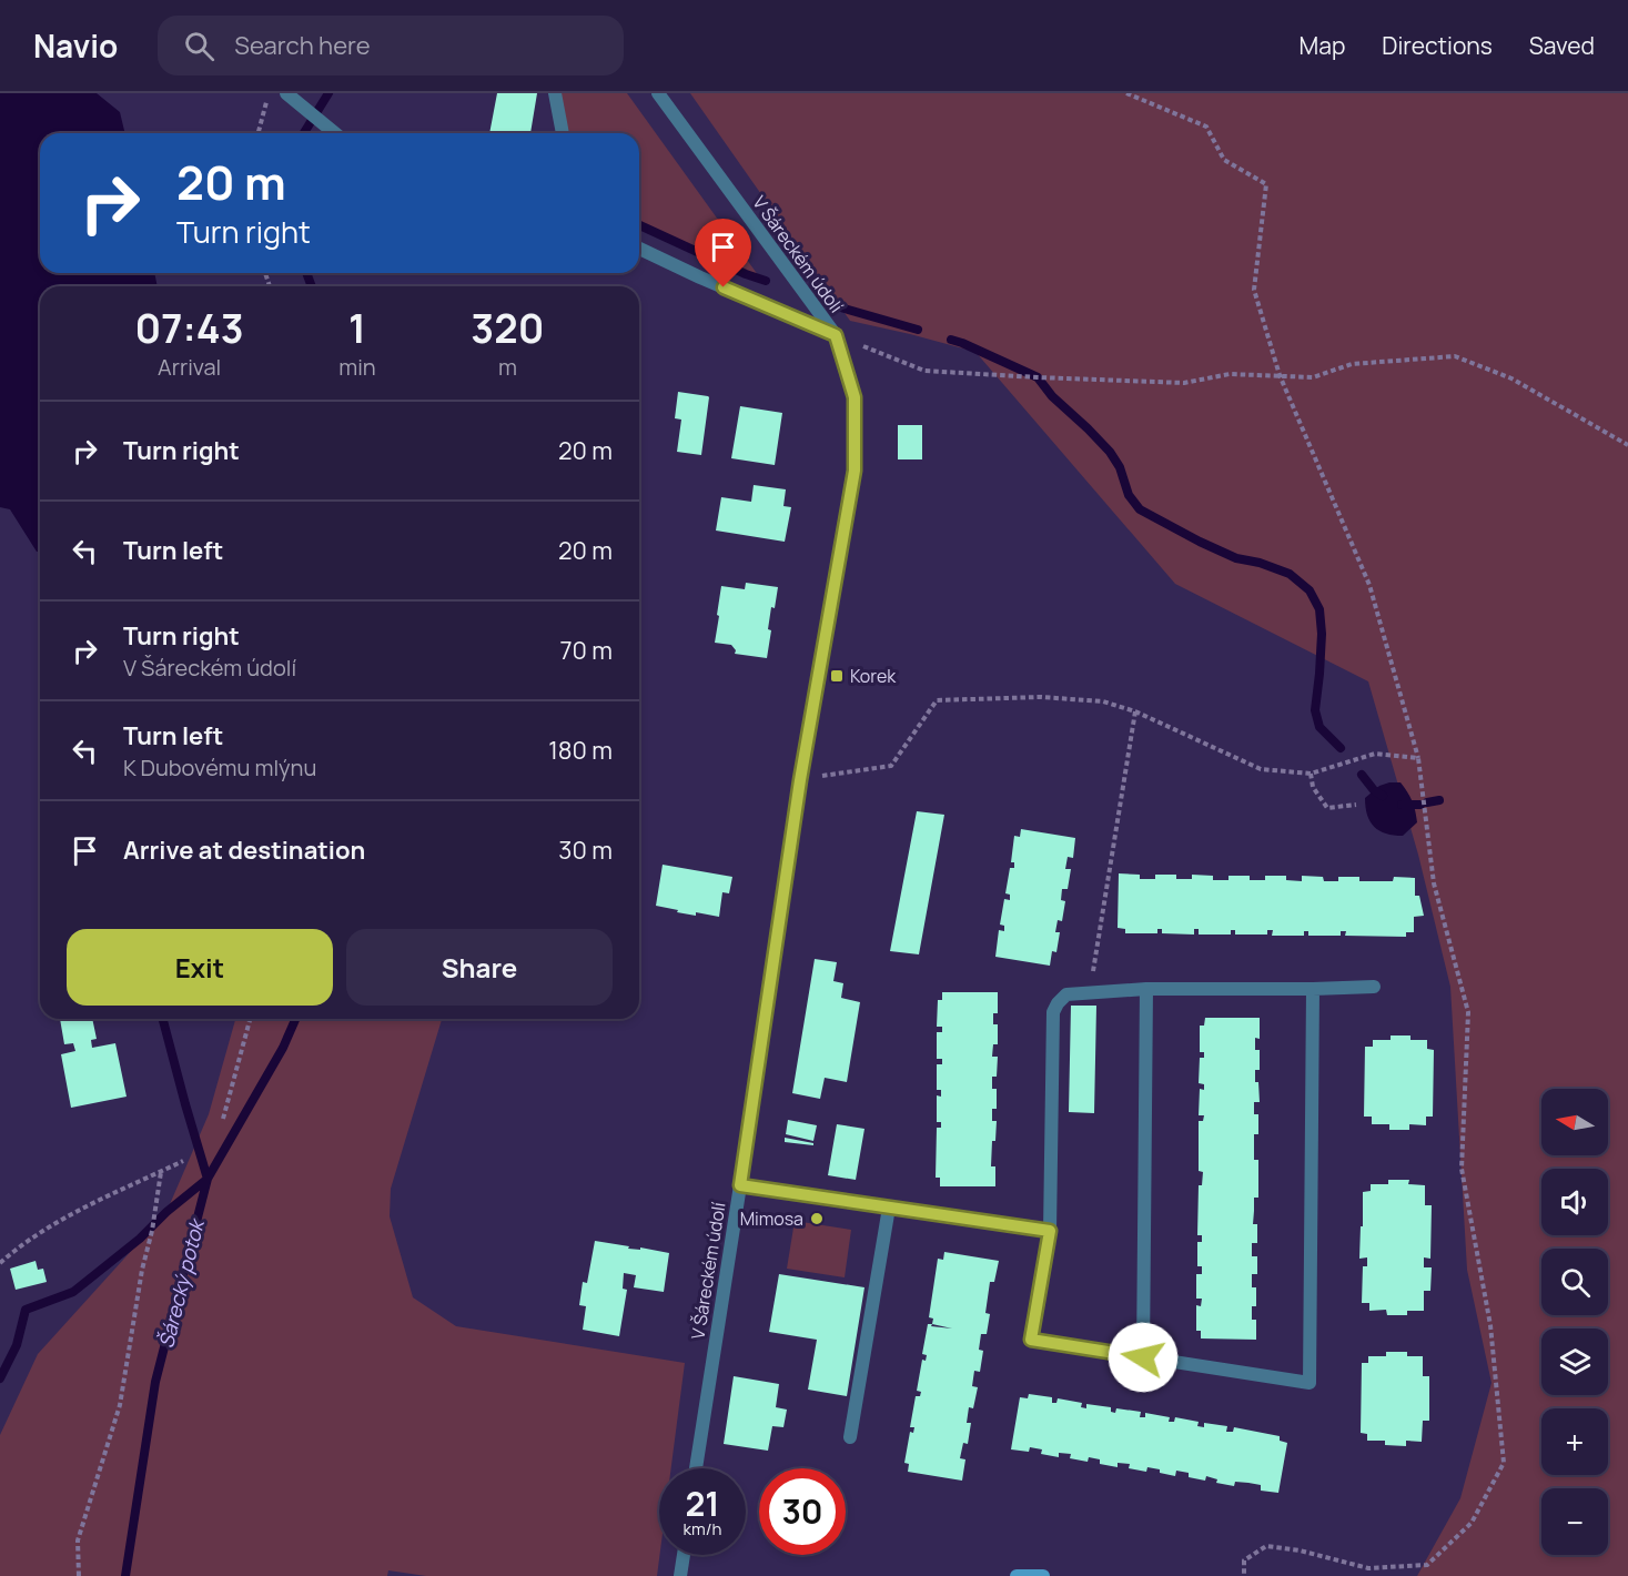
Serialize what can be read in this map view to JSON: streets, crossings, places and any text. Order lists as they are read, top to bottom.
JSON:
{
  "streets": {
    "street": ["V Šáreckém údolí"]
  },
  "water": ["Šárecký potok"],
  "places": {
    "transit": ["Korek"],
    "other": ["Mimosa"]
  },
  "north": "left",
  "page": {
    "header": "Navio",
    "search": "Search here",
    "nav": ["Map", "Directions", "Saved"],
    "turn": ["20 m", "Turn right"],
    "eta": [
      "07:43",
      "Arrival",
      "1",
      "min",
      "320",
      "m"
    ],
    "list": [
      {
        "name": "Turn right",
        "value": "20 m"
      },
      {
        "name": "Turn left",
        "value": "20 m"
      },
      {
        "name": "Turn right",
        "note": "V Šáreckém údolí",
        "value": "70 m"
      },
      {
        "name": "Turn left",
        "note": "K Dubovému mlýnu",
        "value": "180 m"
      },
      {
        "name": "Arrive at destination",
        "value": "30 m"
      }
    ],
    "buttons": ["Exit", "Share"],
    "map_buttons": ["+", "−"],
    "speed": "21 km/h",
    "limit": "30"
  }
}
